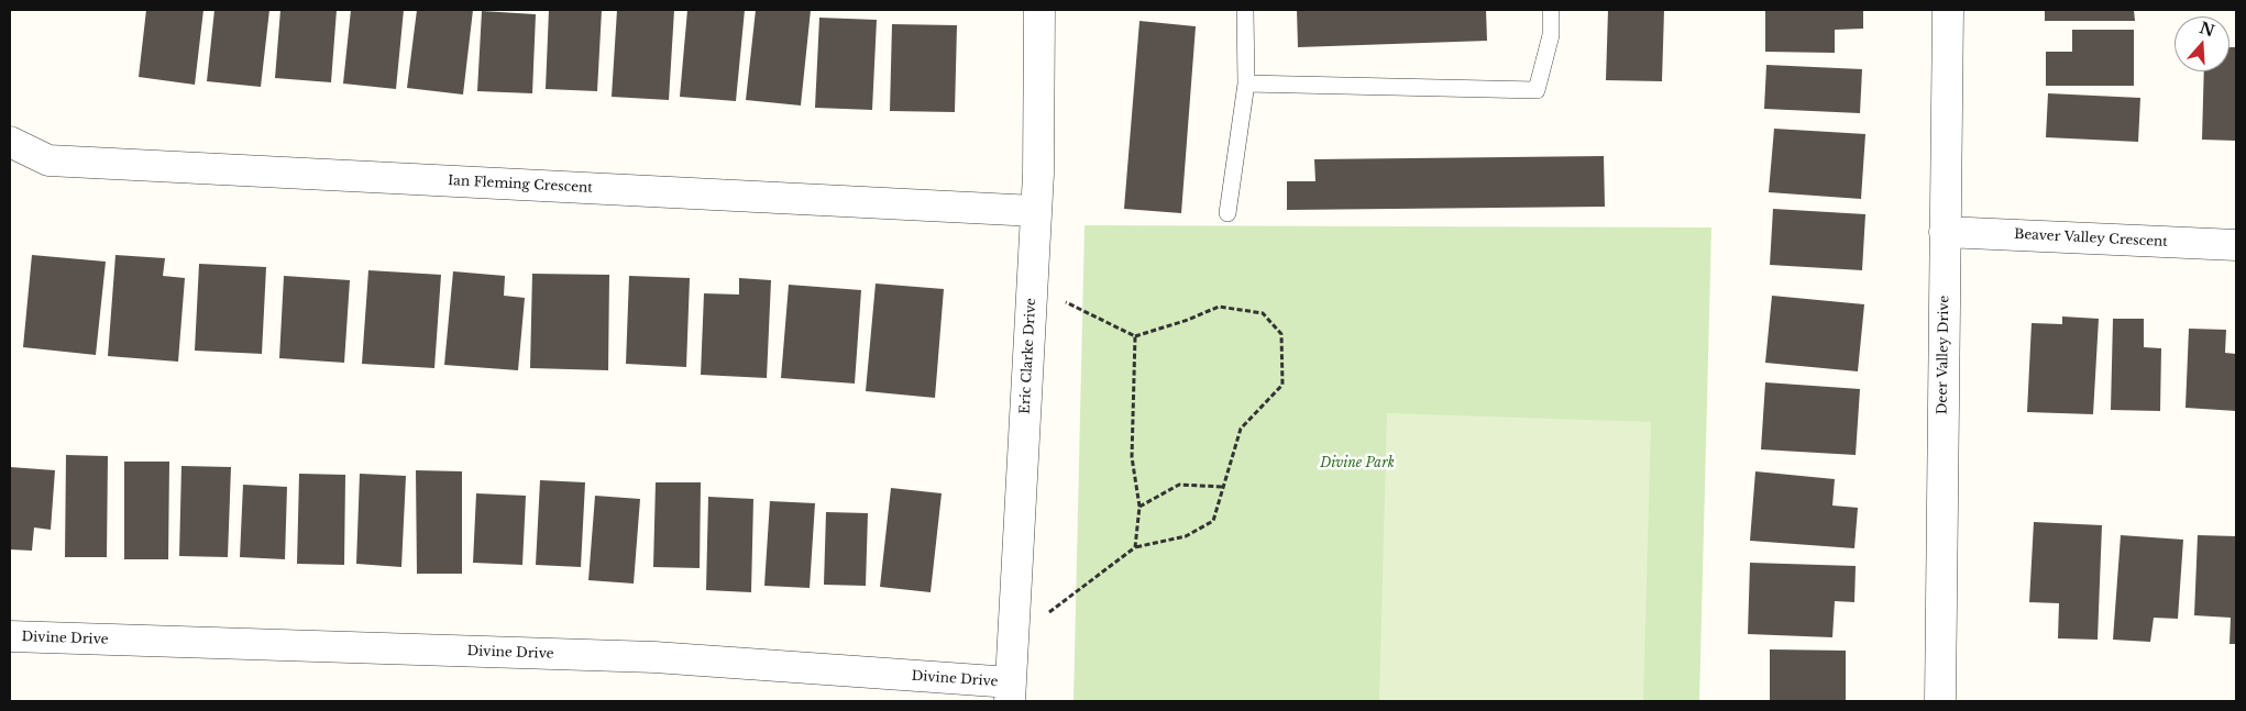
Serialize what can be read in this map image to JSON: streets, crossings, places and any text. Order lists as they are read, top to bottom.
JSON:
{
  "streets": {
    "street": [
      "Ian Fleming Crescent",
      "Beaver Valley Crescent",
      "Deer Valley Drive",
      "Eric Clarke Drive",
      "Divine Drive"
    ]
  },
  "crossings": [
    ["Ian Fleming Crescent", "Eric Clarke Drive"],
    ["Beaver Valley Crescent", "Deer Valley Drive"],
    ["Eric Clarke Drive", "Divine Drive"]
  ],
  "parks": ["Divine Park"],
  "north": "top"
}
